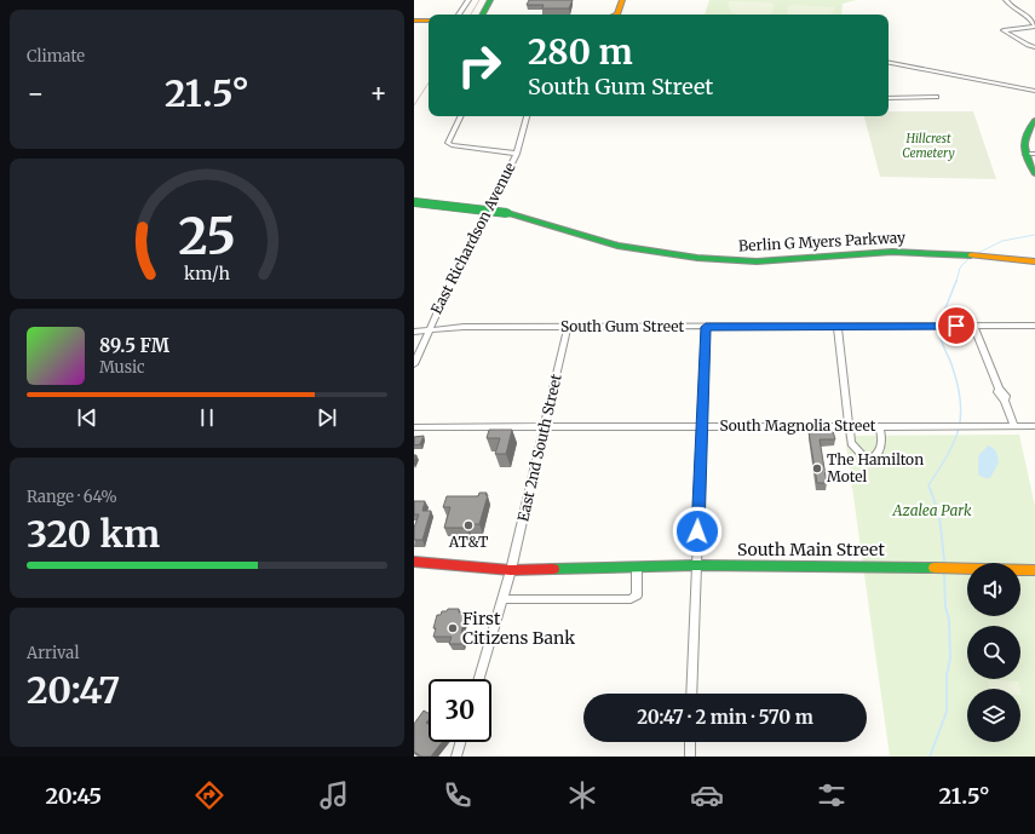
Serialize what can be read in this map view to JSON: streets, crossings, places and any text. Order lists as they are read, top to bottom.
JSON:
{
  "streets": {
    "main road": ["Berlin G Myers Parkway", "South Main Street"],
    "street": [
      "East Richardson Avenue",
      "South Gum Street",
      "South Magnolia Street",
      "East 2nd South Street"
    ]
  },
  "crossings": [
    ["East Richardson Avenue", "South Gum Street"],
    ["South Gum Street", "East 2nd South Street"],
    ["South Magnolia Street", "East 2nd South Street"],
    ["East 2nd South Street", "South Main Street"]
  ],
  "parks": ["Hillcrest Cemetery", "Azalea Park"],
  "places": ["The Hamilton Motel", "AT&T", "First Citizens Bank"],
  "page": {
    "tile": [
      "Climate",
      ["Range · 64%", "320 km"],
      ["Arrival", "20:47"]
    ],
    "turn": ["280 m", "South Gum Street"],
    "heat": ["−", "21.5°", "+"],
    "song": ["89.5 FM", "Music"],
    "limit": "30",
    "trip": "20:47 · 2 min · 570 m",
    "tabs": ["20:45", "21.5°"],
    "gauge": ["25", "km/h"]
  }
}
